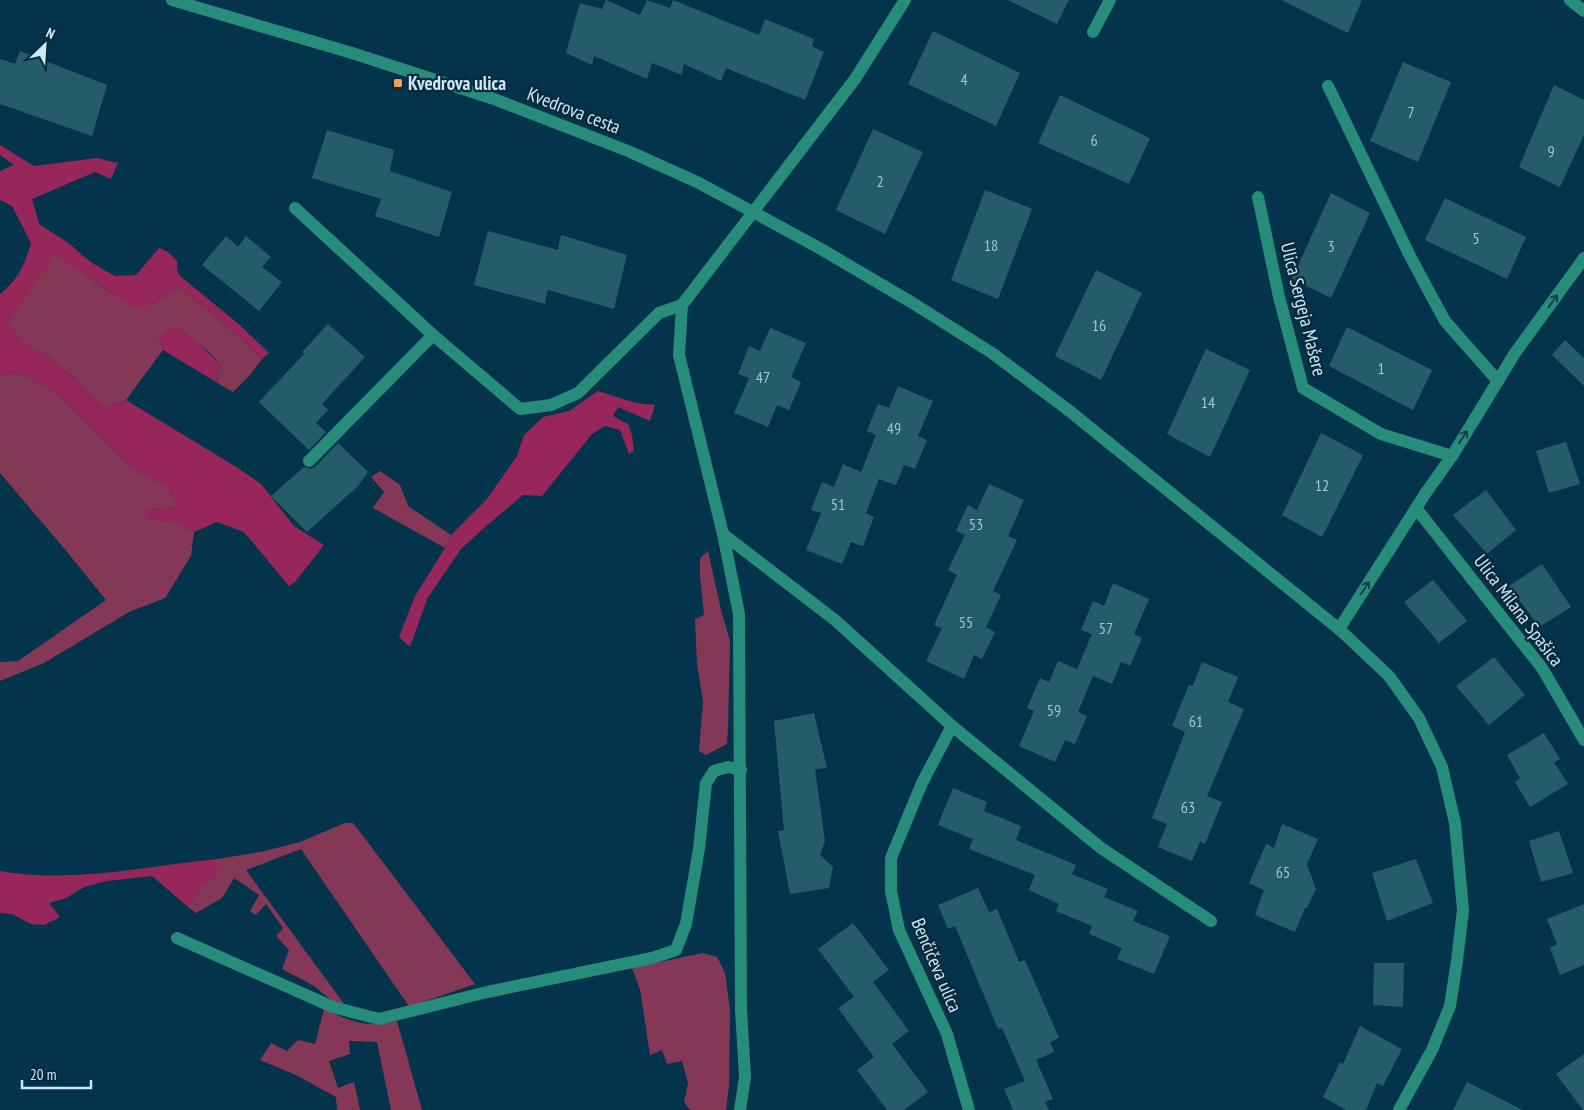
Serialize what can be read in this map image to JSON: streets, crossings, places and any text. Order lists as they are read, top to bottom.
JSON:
{
  "streets": {
    "street": [
      "Kvedrova cesta",
      "Ulica Sergeja Mašere",
      "Ulica Milana Spašica",
      "Benčičeva ulica"
    ]
  },
  "places": {
    "transit": ["Kvedrova ulica"]
  },
  "house_numbers": [
    "4",
    "7",
    "6",
    "9",
    "2",
    "5",
    "18",
    "3",
    "16",
    "1",
    "47",
    "14",
    "49",
    "12",
    "51",
    "53",
    "55",
    "57",
    "59",
    "61",
    "63",
    "65"
  ],
  "scale_bar": "20 m",
  "north": "top right"
}
